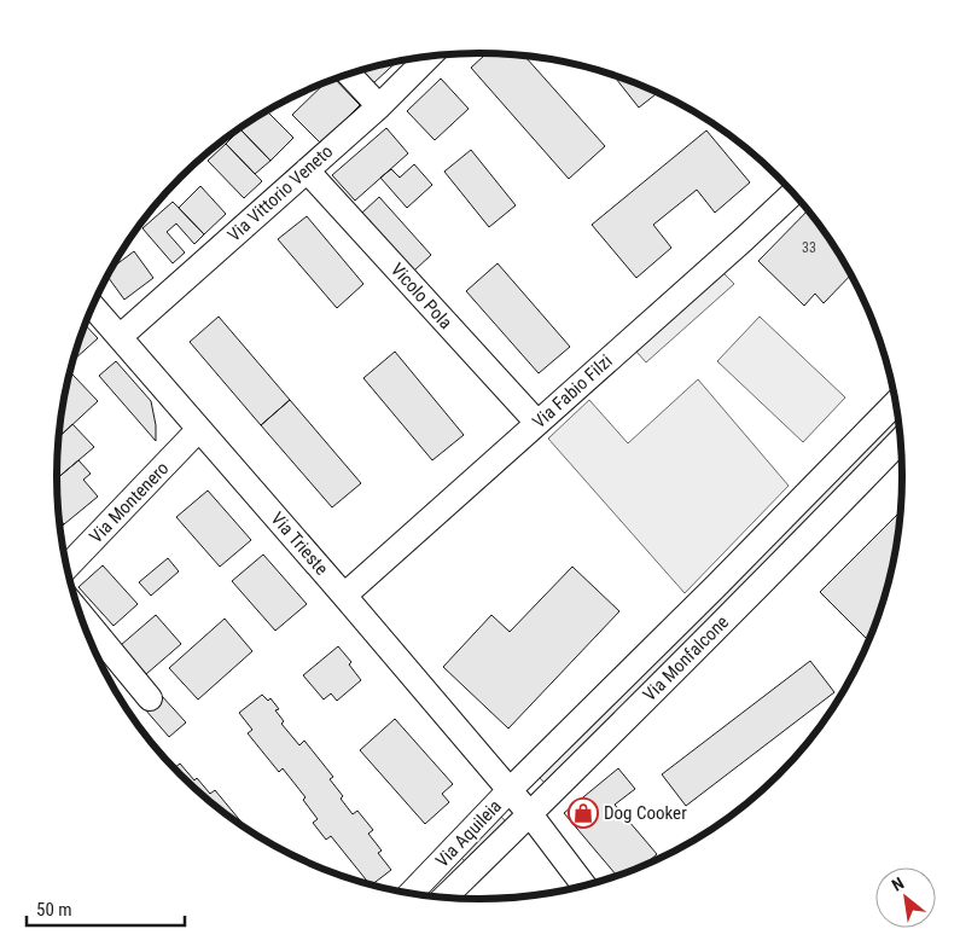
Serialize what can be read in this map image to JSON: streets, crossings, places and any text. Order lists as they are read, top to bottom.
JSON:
{
  "streets": {
    "street": [
      "Via Vittorio Veneto",
      "Vicolo Pola",
      "Via Fabio Filzi",
      "Via Montenero",
      "Via Trieste",
      "Via Monfalcone",
      "Via Aquileia"
    ]
  },
  "crossings": [
    ["Via Vittorio Veneto", "Vicolo Pola"],
    ["Via Vittorio Veneto", "Via Trieste"],
    ["Vicolo Pola", "Via Fabio Filzi"],
    ["Via Fabio Filzi", "Via Trieste"],
    ["Via Montenero", "Via Trieste"],
    ["Via Trieste", "Via Monfalcone"],
    ["Via Trieste", "Via Aquileia"],
    ["Via Monfalcone", "Via Aquileia"]
  ],
  "places": {
    "shop": ["Dog Cooker"]
  },
  "house_numbers": ["33"],
  "scale_bar": "50 m",
  "north": "top left"
}
